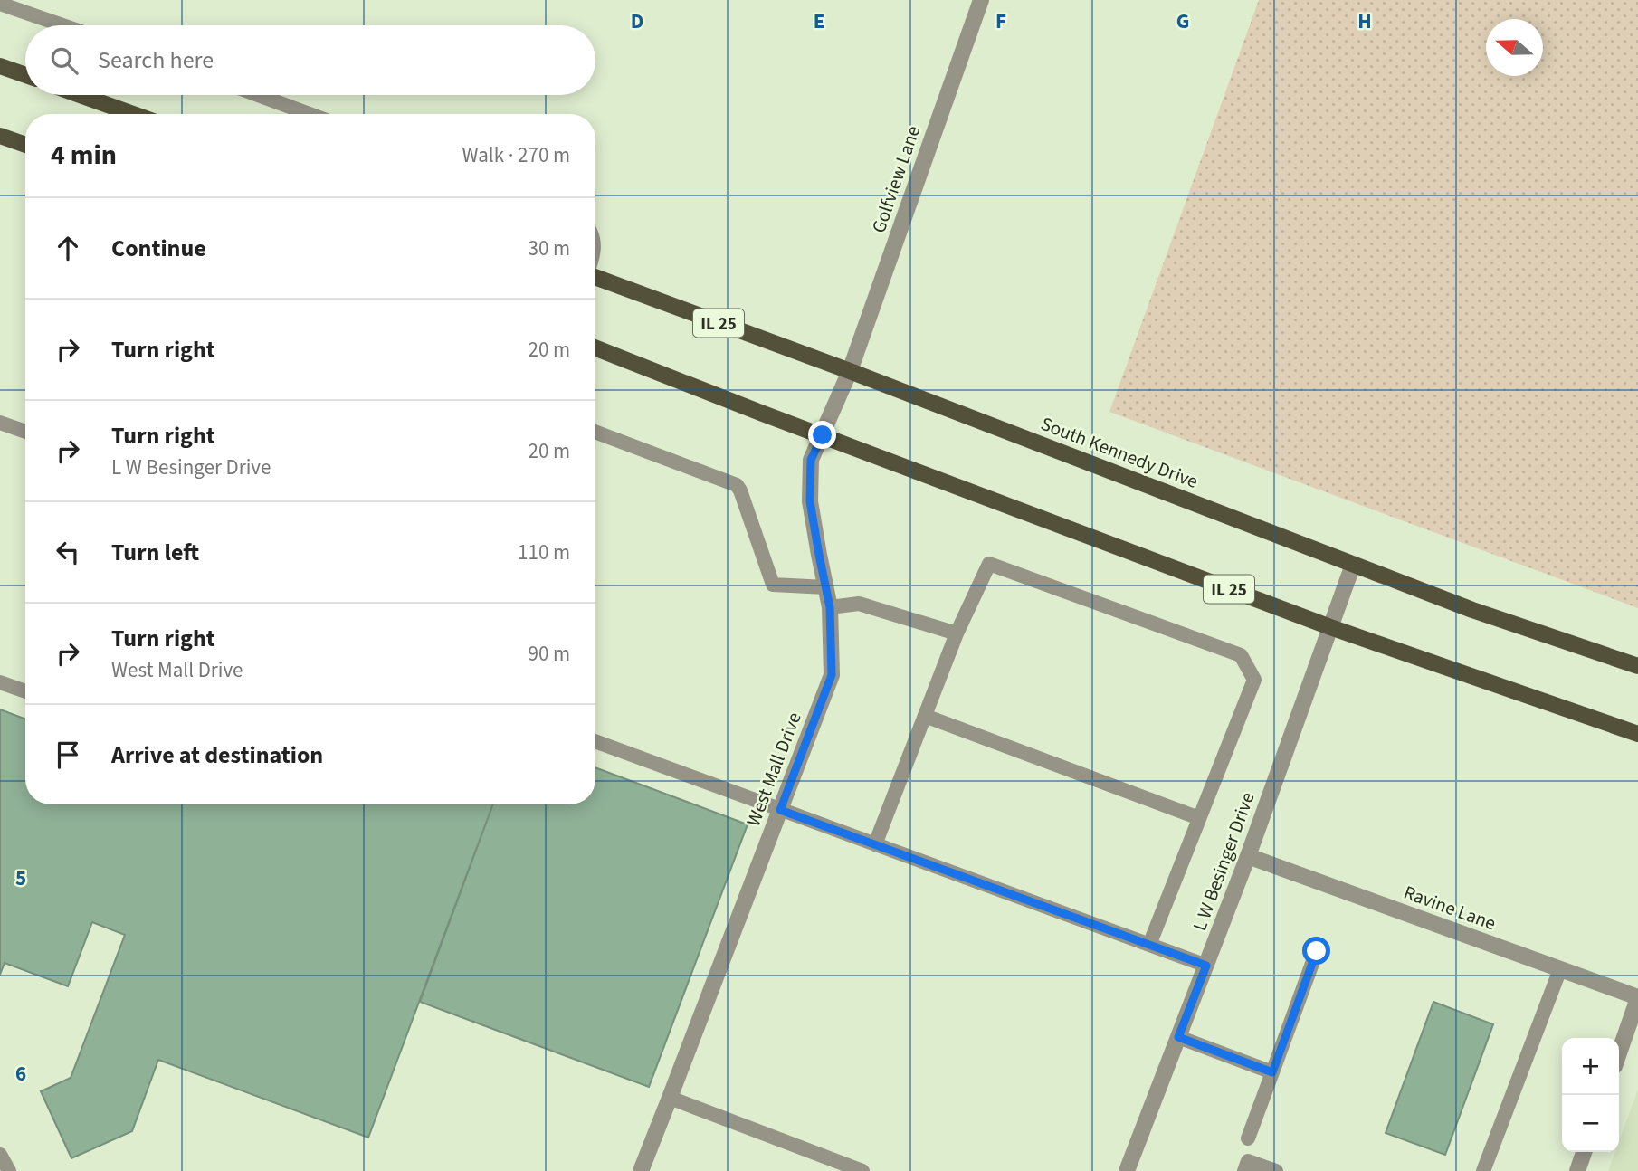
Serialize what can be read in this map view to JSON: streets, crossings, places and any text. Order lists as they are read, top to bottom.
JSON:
{
  "streets": {
    "main road": ["IL 25", "South Kennedy Drive"],
    "street": [
      "Golfview Lane",
      "West Mall Drive",
      "L W Besinger Drive",
      "Ravine Lane"
    ]
  },
  "crossings": [
    ["Golfview Lane", "South Kennedy Drive"],
    ["Golfview Lane", "West Mall Drive"],
    ["IL 25", "West Mall Drive"],
    ["IL 25", "L W Besinger Drive"],
    ["South Kennedy Drive", "West Mall Drive"],
    ["South Kennedy Drive", "L W Besinger Drive"],
    ["L W Besinger Drive", "Ravine Lane"]
  ],
  "north": "left",
  "page": {
    "search": "Search here",
    "heading": ["4 min", "Walk · 270 m"],
    "list": [
      ["Continue", "30 m"],
      ["Turn right", "20 m"],
      ["Turn right", "L W Besinger Drive", "20 m"],
      ["Turn left", "110 m"],
      ["Turn right", "West Mall Drive", "90 m"],
      "Arrive at destination"
    ],
    "map_buttons": ["+", "−"]
  },
  "grid": {
    "columns": [
      "D",
      "E",
      "F",
      "G",
      "H"
    ],
    "rows": ["5", "6"]
  }
}
